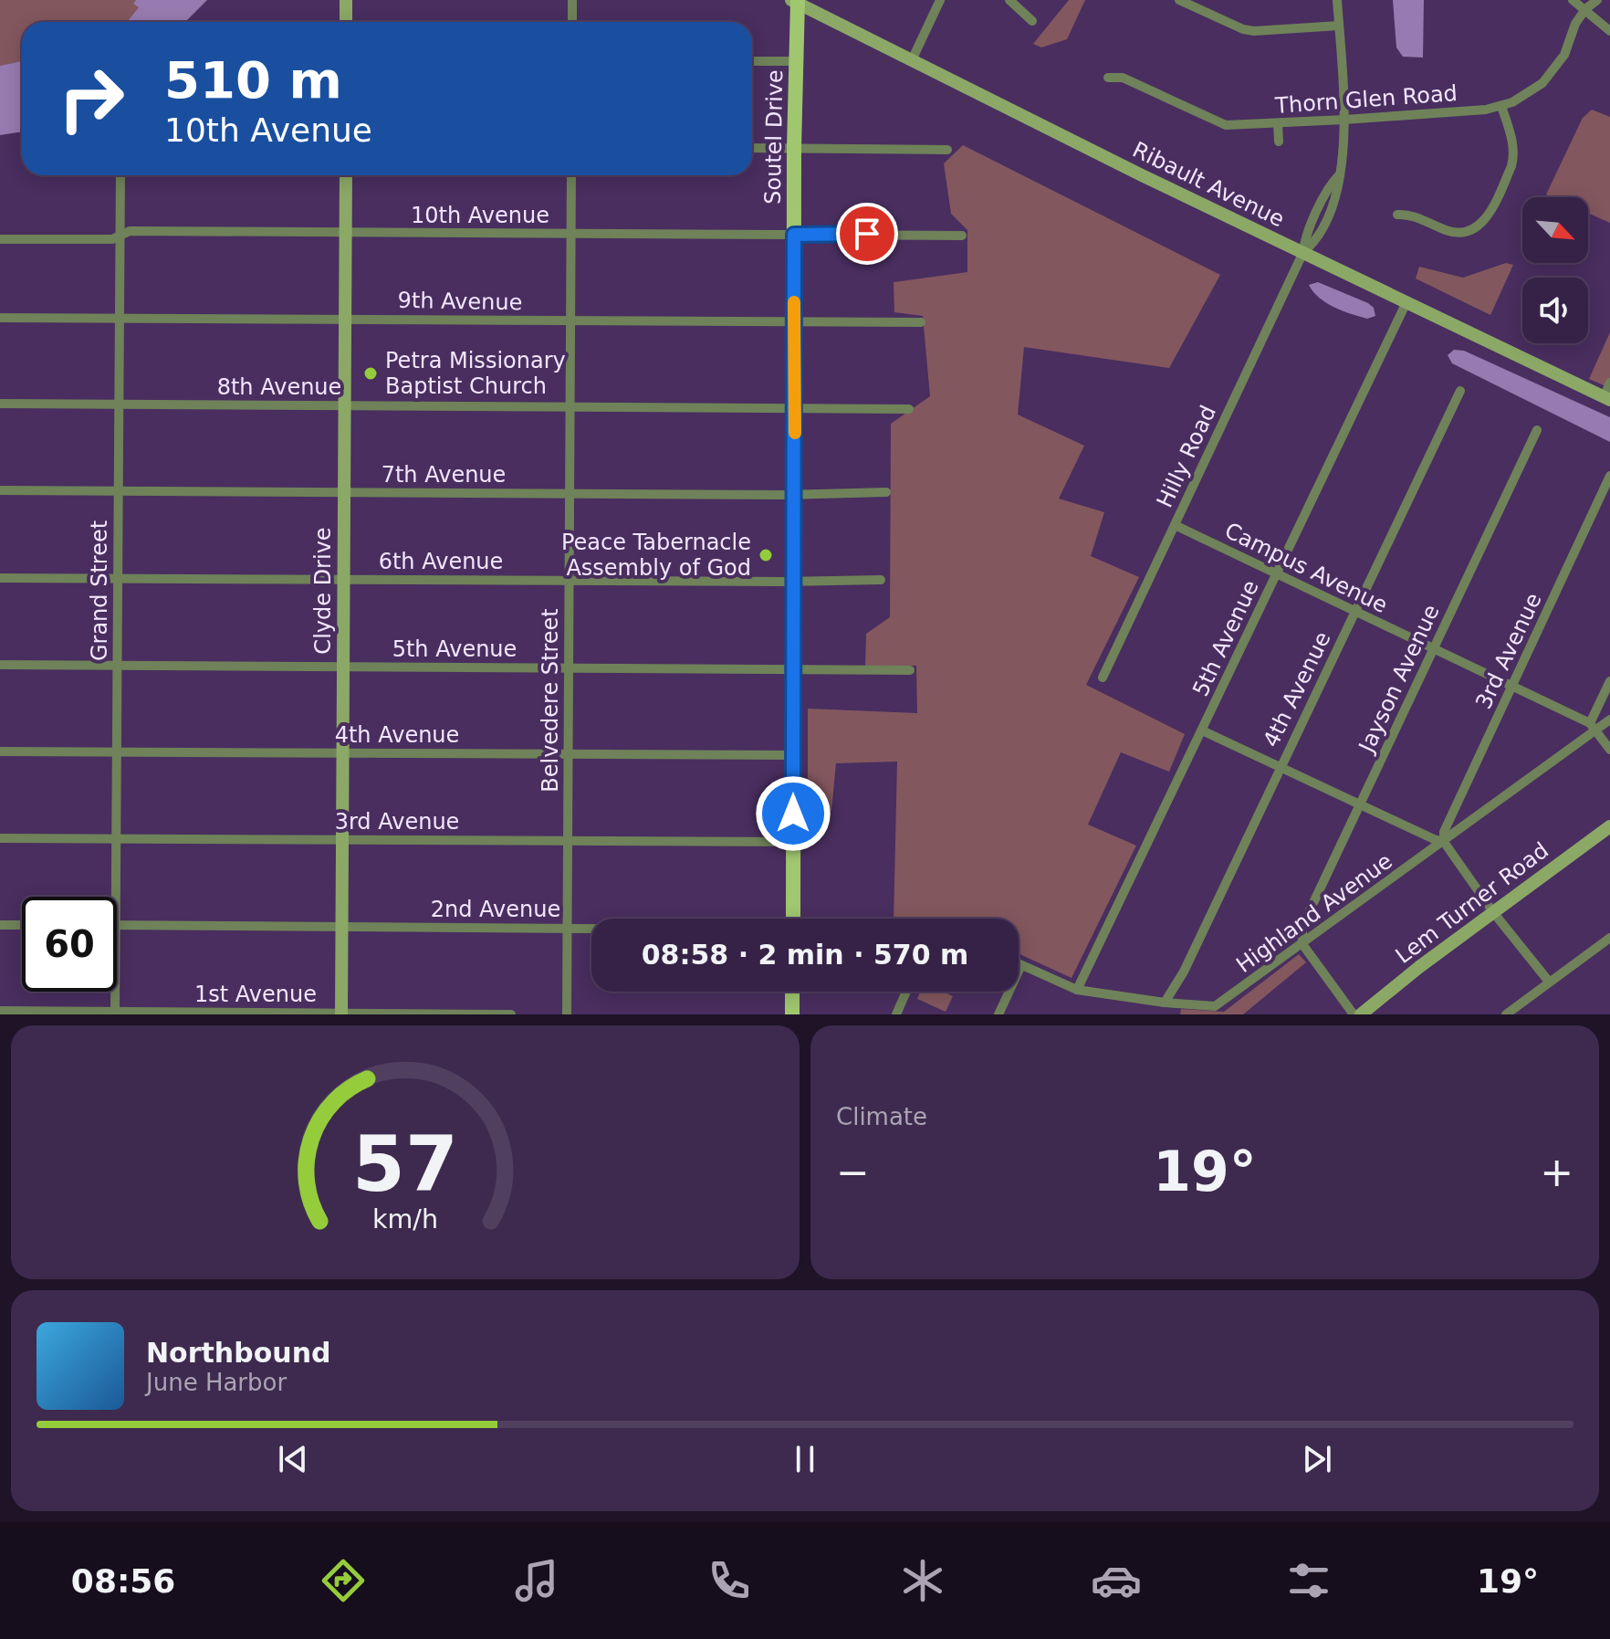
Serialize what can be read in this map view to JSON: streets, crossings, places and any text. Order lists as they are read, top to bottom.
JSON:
{
  "streets": {
    "main road": ["Soutel Drive"],
    "street": [
      "Thorn Glen Road",
      "Ribault Avenue",
      "10th Avenue",
      "9th Avenue",
      "8th Avenue",
      "Hilly Road",
      "7th Avenue",
      "6th Avenue",
      "Campus Avenue",
      "Grand Street",
      "Clyde Drive",
      "5th Avenue",
      "3rd Avenue",
      "Jayson Avenue",
      "4th Avenue",
      "Belvedere Street",
      "Lem Turner Road",
      "2nd Avenue",
      "Highland Avenue",
      "1st Avenue"
    ]
  },
  "crossings": [
    ["Thorn Glen Road", "Hilly Road"],
    ["Soutel Drive", "Ribault Avenue"],
    ["Soutel Drive", "10th Avenue"],
    ["Soutel Drive", "9th Avenue"],
    ["Soutel Drive", "8th Avenue"],
    ["Soutel Drive", "7th Avenue"],
    ["Soutel Drive", "6th Avenue"],
    ["Soutel Drive", "5th Avenue"],
    ["Soutel Drive", "3rd Avenue"],
    ["Soutel Drive", "4th Avenue"],
    ["Ribault Avenue", "Hilly Road"],
    ["Ribault Avenue", "5th Avenue"],
    ["10th Avenue", "Grand Street"],
    ["10th Avenue", "Clyde Drive"],
    ["10th Avenue", "Belvedere Street"],
    ["9th Avenue", "Grand Street"],
    ["9th Avenue", "Clyde Drive"],
    ["9th Avenue", "Belvedere Street"],
    ["8th Avenue", "Grand Street"],
    ["8th Avenue", "Clyde Drive"],
    ["8th Avenue", "Belvedere Street"],
    ["Hilly Road", "Campus Avenue"],
    ["7th Avenue", "Grand Street"],
    ["7th Avenue", "Clyde Drive"],
    ["7th Avenue", "Belvedere Street"],
    ["6th Avenue", "Grand Street"],
    ["6th Avenue", "Clyde Drive"],
    ["6th Avenue", "Belvedere Street"],
    ["Campus Avenue", "5th Avenue"],
    ["Campus Avenue", "3rd Avenue"],
    ["Campus Avenue", "Jayson Avenue"],
    ["Campus Avenue", "4th Avenue"],
    ["Campus Avenue", "Highland Avenue"],
    ["Grand Street", "5th Avenue"],
    ["Grand Street", "3rd Avenue"],
    ["Grand Street", "4th Avenue"],
    ["Grand Street", "1st Avenue"],
    ["Clyde Drive", "5th Avenue"],
    ["Clyde Drive", "3rd Avenue"],
    ["Clyde Drive", "4th Avenue"],
    ["Clyde Drive", "2nd Avenue"],
    ["Clyde Drive", "1st Avenue"],
    ["5th Avenue", "Belvedere Street"],
    ["5th Avenue", "Highland Avenue"],
    ["3rd Avenue", "Belvedere Street"],
    ["3rd Avenue", "Highland Avenue"],
    ["Jayson Avenue", "Highland Avenue"],
    ["4th Avenue", "Belvedere Street"],
    ["4th Avenue", "Highland Avenue"],
    ["Belvedere Street", "2nd Avenue"]
  ],
  "places": ["Petra Missionary Baptist Church", "Peace Tabernacle Assembly of God"],
  "north": "bottom right",
  "page": {
    "turn": ["510 m", "10th Avenue"],
    "limit": "60",
    "trip": "08:58 · 2 min · 570 m",
    "tile": "Climate",
    "heat": ["−", "19°", "+"],
    "song": ["Northbound", "June Harbor"],
    "tabs": ["08:56", "19°"],
    "gauge": ["57", "km/h"]
  }
}
